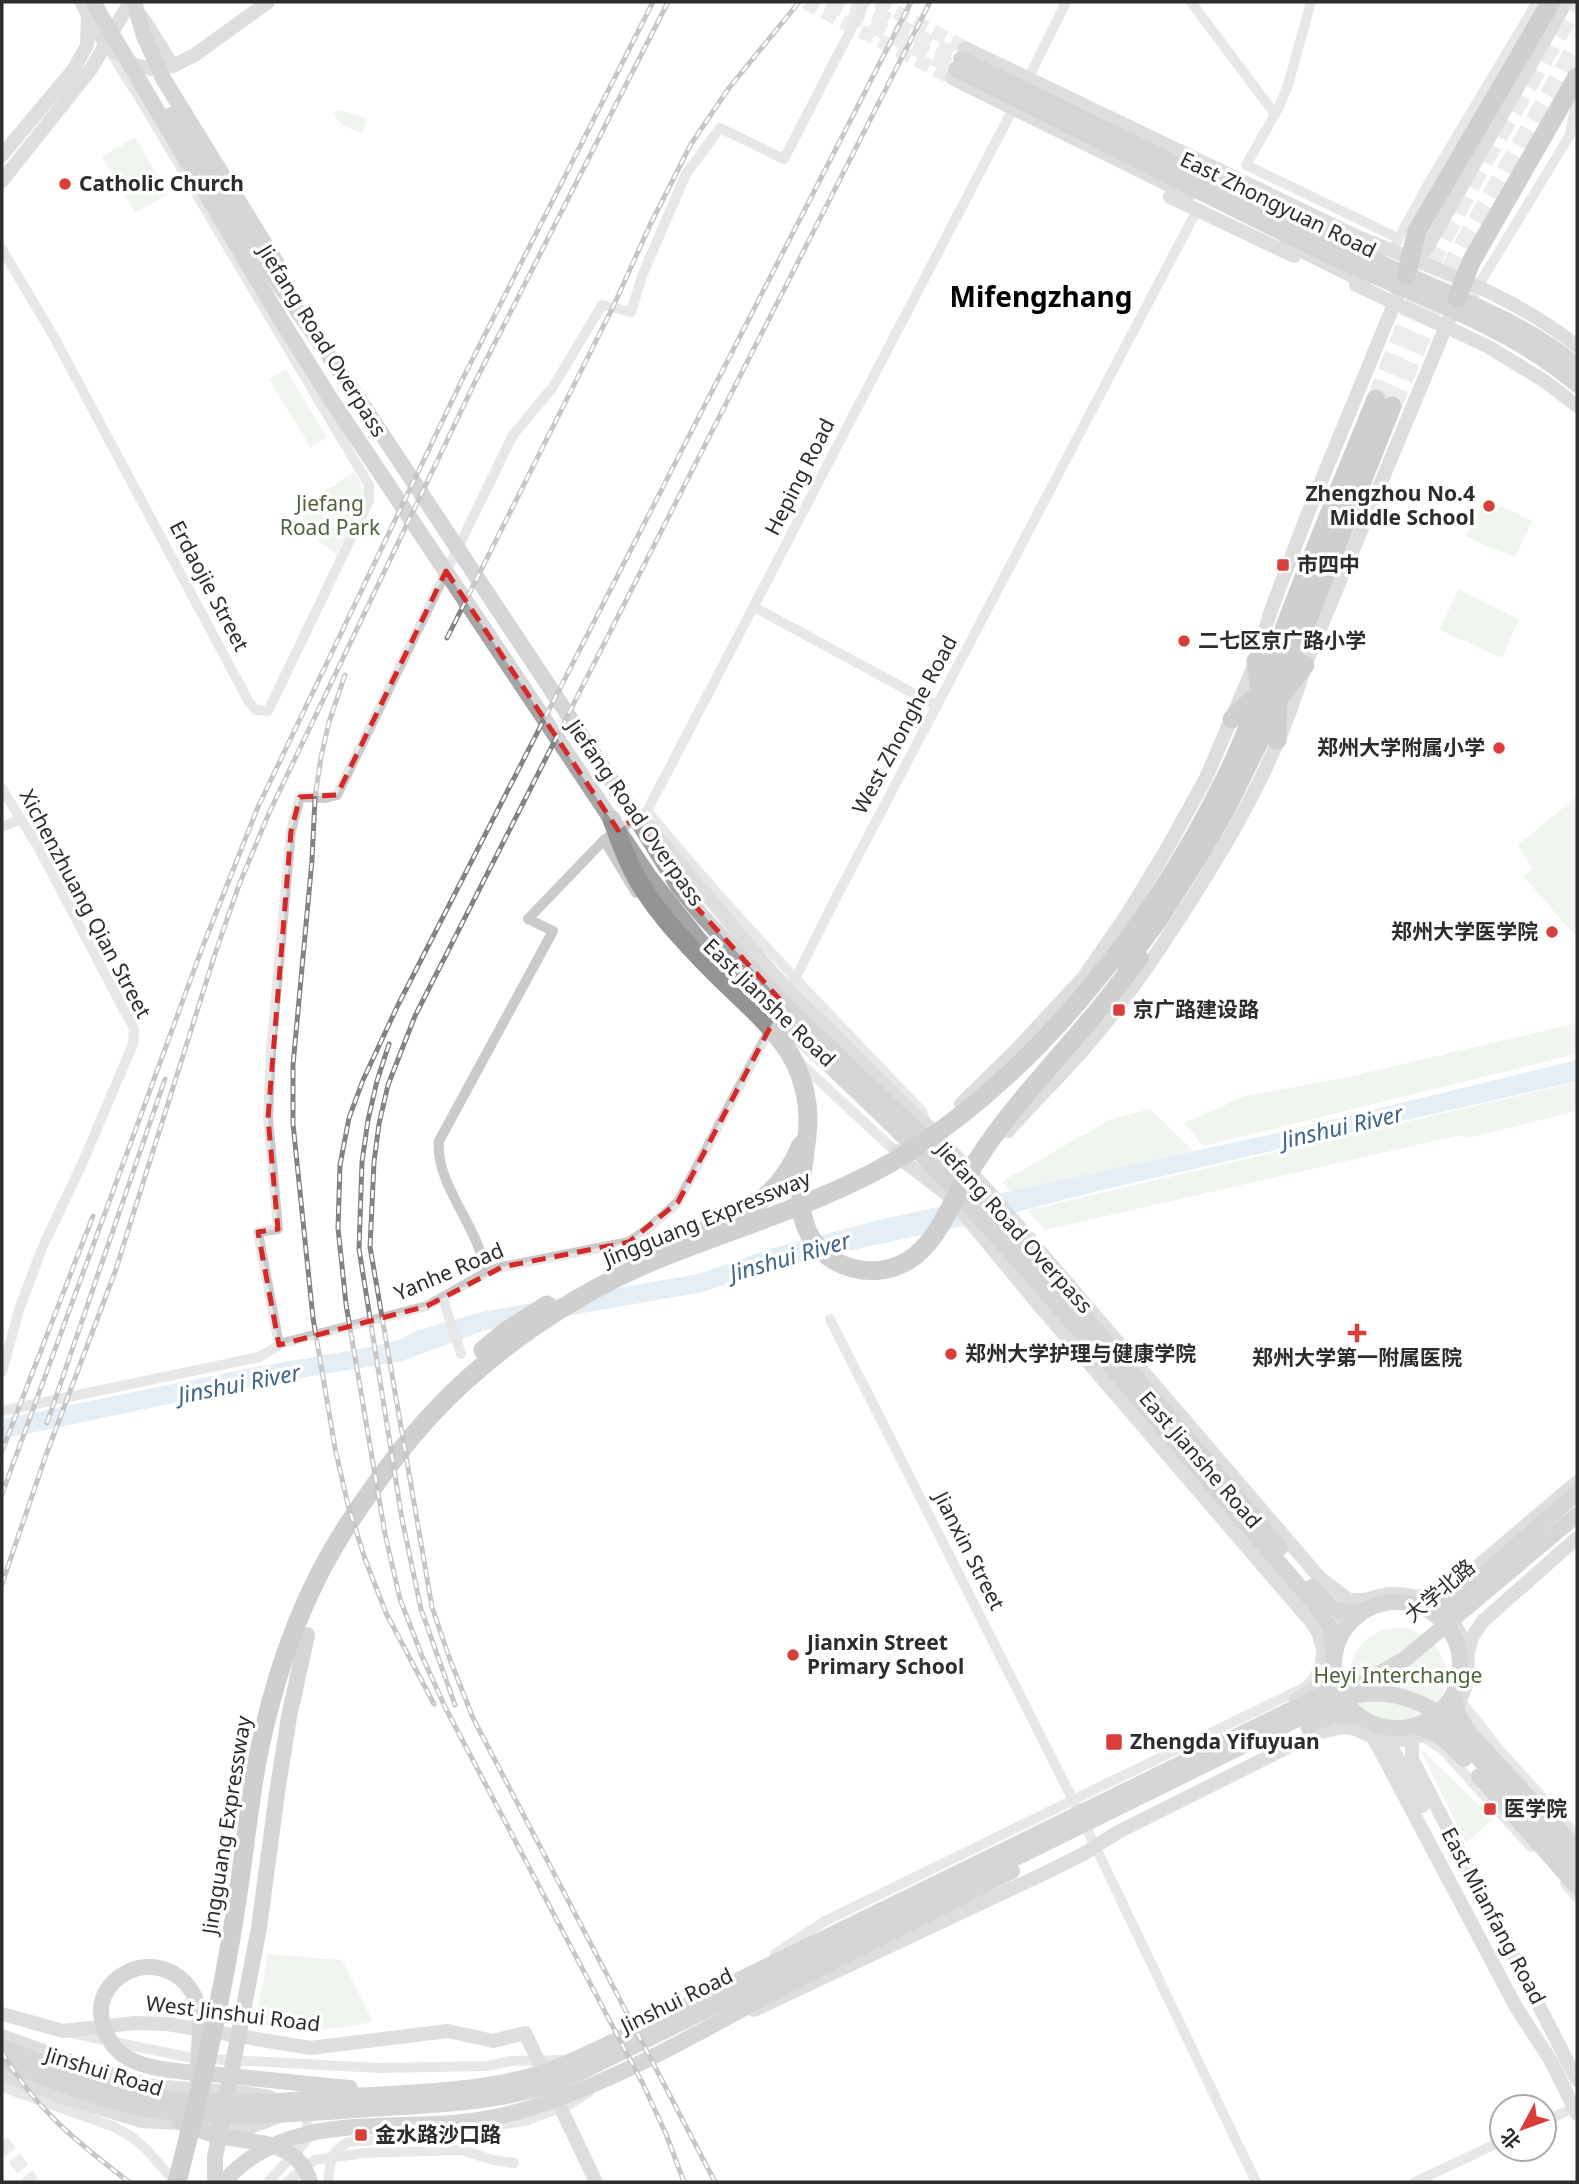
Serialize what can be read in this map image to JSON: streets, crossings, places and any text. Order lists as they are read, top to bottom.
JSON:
{
  "streets": {
    "highway": ["Jingguang Expressway"],
    "main road": [
      "East Zhongyuan Road",
      "Jiefang Road Overpass",
      "大学北路",
      "Jinshui Road"
    ],
    "street": [
      "Heping Road",
      "Erdaojie Street",
      "West Zhonghe Road",
      "Xichenzhuang Qian Street",
      "East Jianshe Road",
      "Yanhe Road",
      "Jianxin Street",
      "East Mianfang Road",
      "West Jinshui Road"
    ]
  },
  "crossings": [
    ["Jiefang Road Overpass", "East Jianshe Road"],
    ["Heping Road", "East Jianshe Road"],
    ["Heping Road", "Yanhe Road"],
    ["West Zhonghe Road", "East Jianshe Road"],
    ["West Zhonghe Road", "Yanhe Road"],
    ["East Jianshe Road", "Yanhe Road"],
    ["大学北路", "Jinshui Road"]
  ],
  "districts": ["Mifengzhang"],
  "water": ["Jinshui River"],
  "parks": ["Jiefang Road Park", "Heyi Interchange"],
  "places": {
    "other": [
      "Catholic Church",
      "Zhengzhou No.4 Middle School",
      "二七区京广路小学",
      "郑州大学附属小学",
      "郑州大学医学院",
      "郑州大学护理与健康学院",
      "Jianxin Street Primary School"
    ],
    "transit": [
      "市四中",
      "京广路建设路",
      "Zhengda Yifuyuan",
      "医学院",
      "金水路沙口路"
    ],
    "health": ["郑州大学第一附属医院"]
  },
  "north": "bottom left"
}
